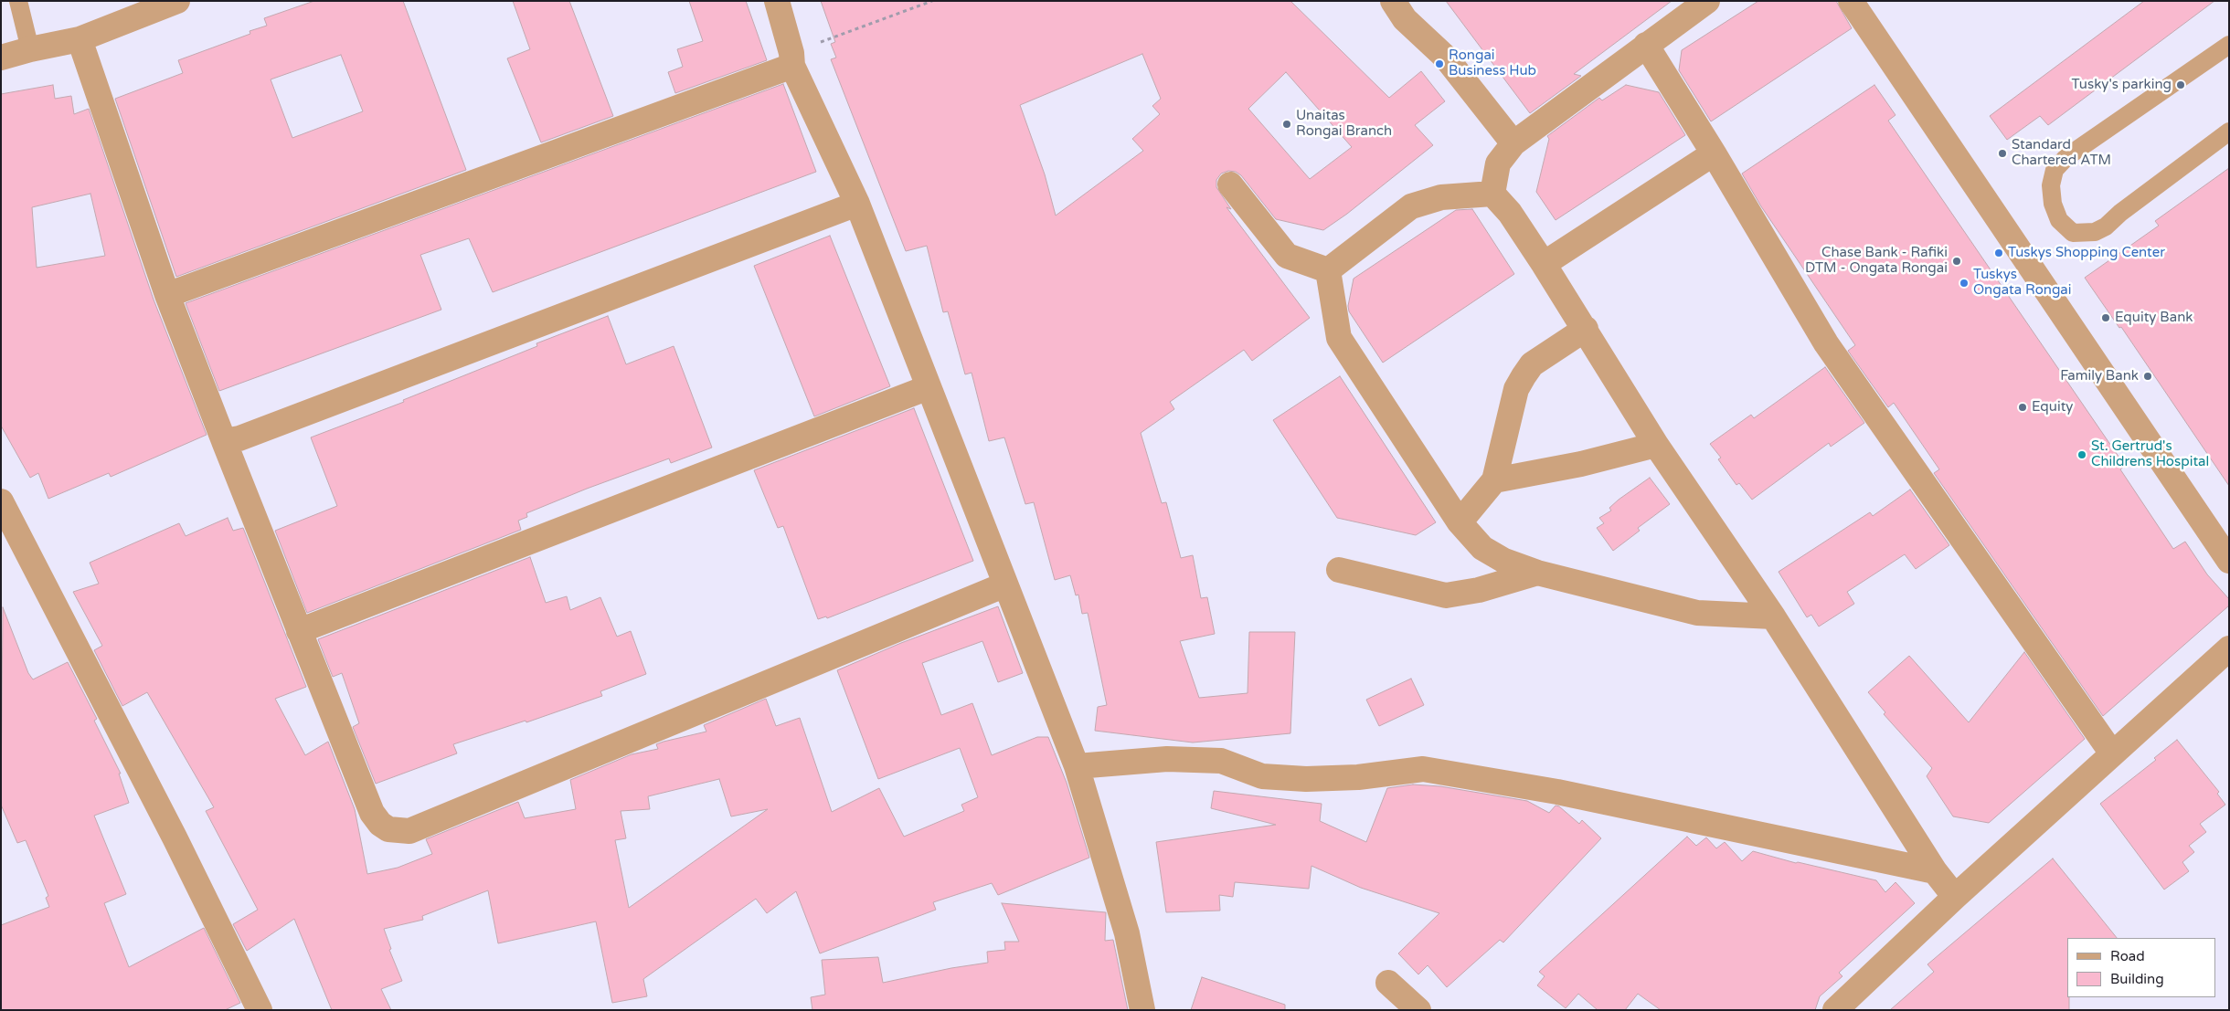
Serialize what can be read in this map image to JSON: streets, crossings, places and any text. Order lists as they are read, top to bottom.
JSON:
{
  "places": [
    "Rongai Business Hub",
    "Tusky's parking",
    "Unaitas Rongai Branch",
    "Standard Chartered ATM",
    "Tuskys Shopping Center",
    "Chase Bank - Rafiki DTM - Ongata Rongai",
    "Tuskys Ongata Rongai",
    "Equity Bank",
    "Family Bank",
    "Equity",
    "St. Gertrud's Childrens Hospital"
  ],
  "legend": ["Road", "Building"]
}
